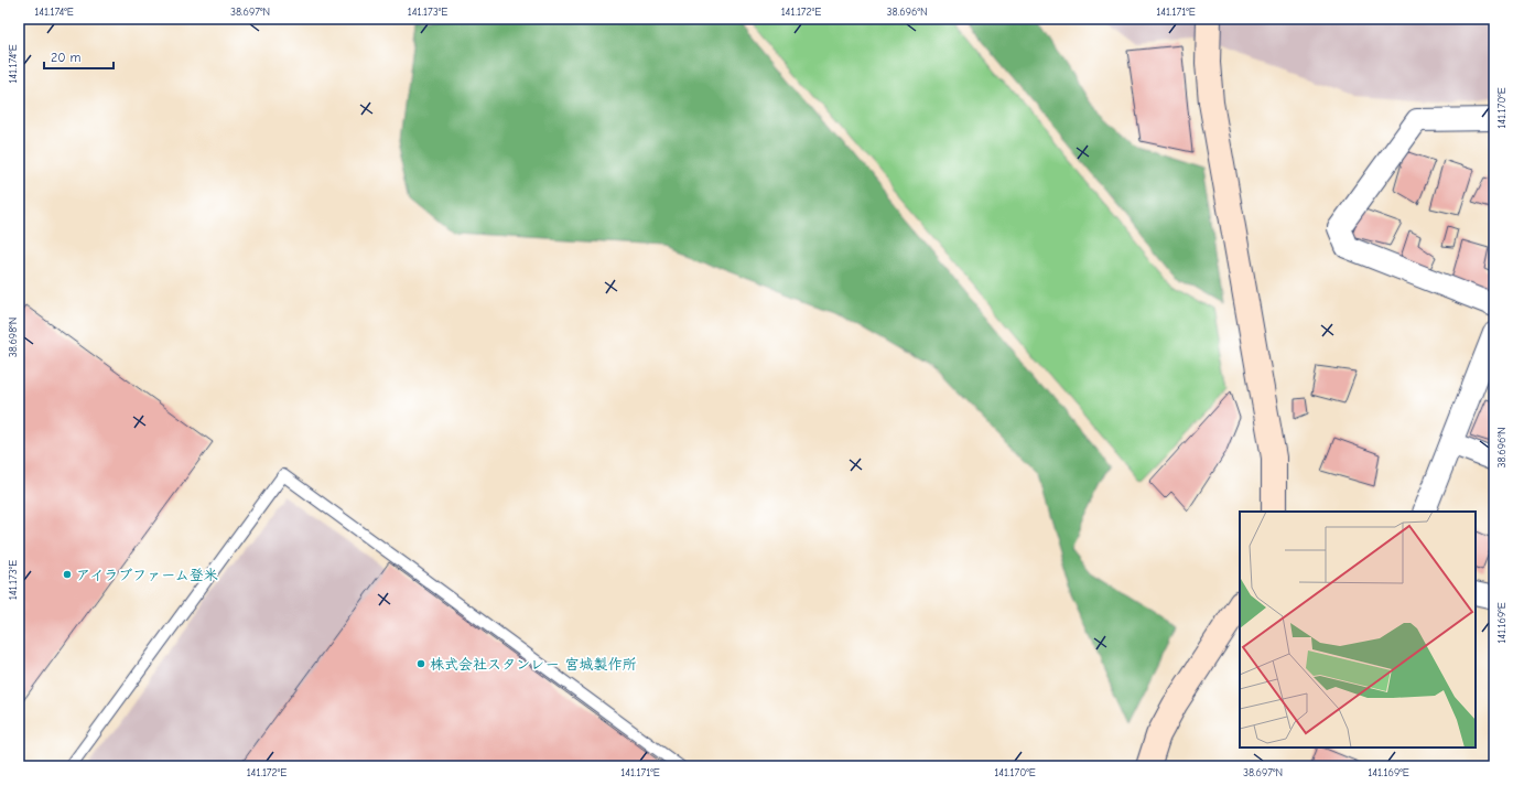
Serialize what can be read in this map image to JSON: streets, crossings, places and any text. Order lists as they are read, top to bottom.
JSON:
{
  "places": ["アイラブファーム登米", "株式会社スタンレー 宮城製作所"],
  "scale_bar": "20 m",
  "coordinates": [
    "141.174°E",
    "38.697°N",
    "141.173°E",
    "141.172°E",
    "38.696°N",
    "141.171°E",
    "141.170°E",
    "38.698°N",
    "141.169°E"
  ]
}
